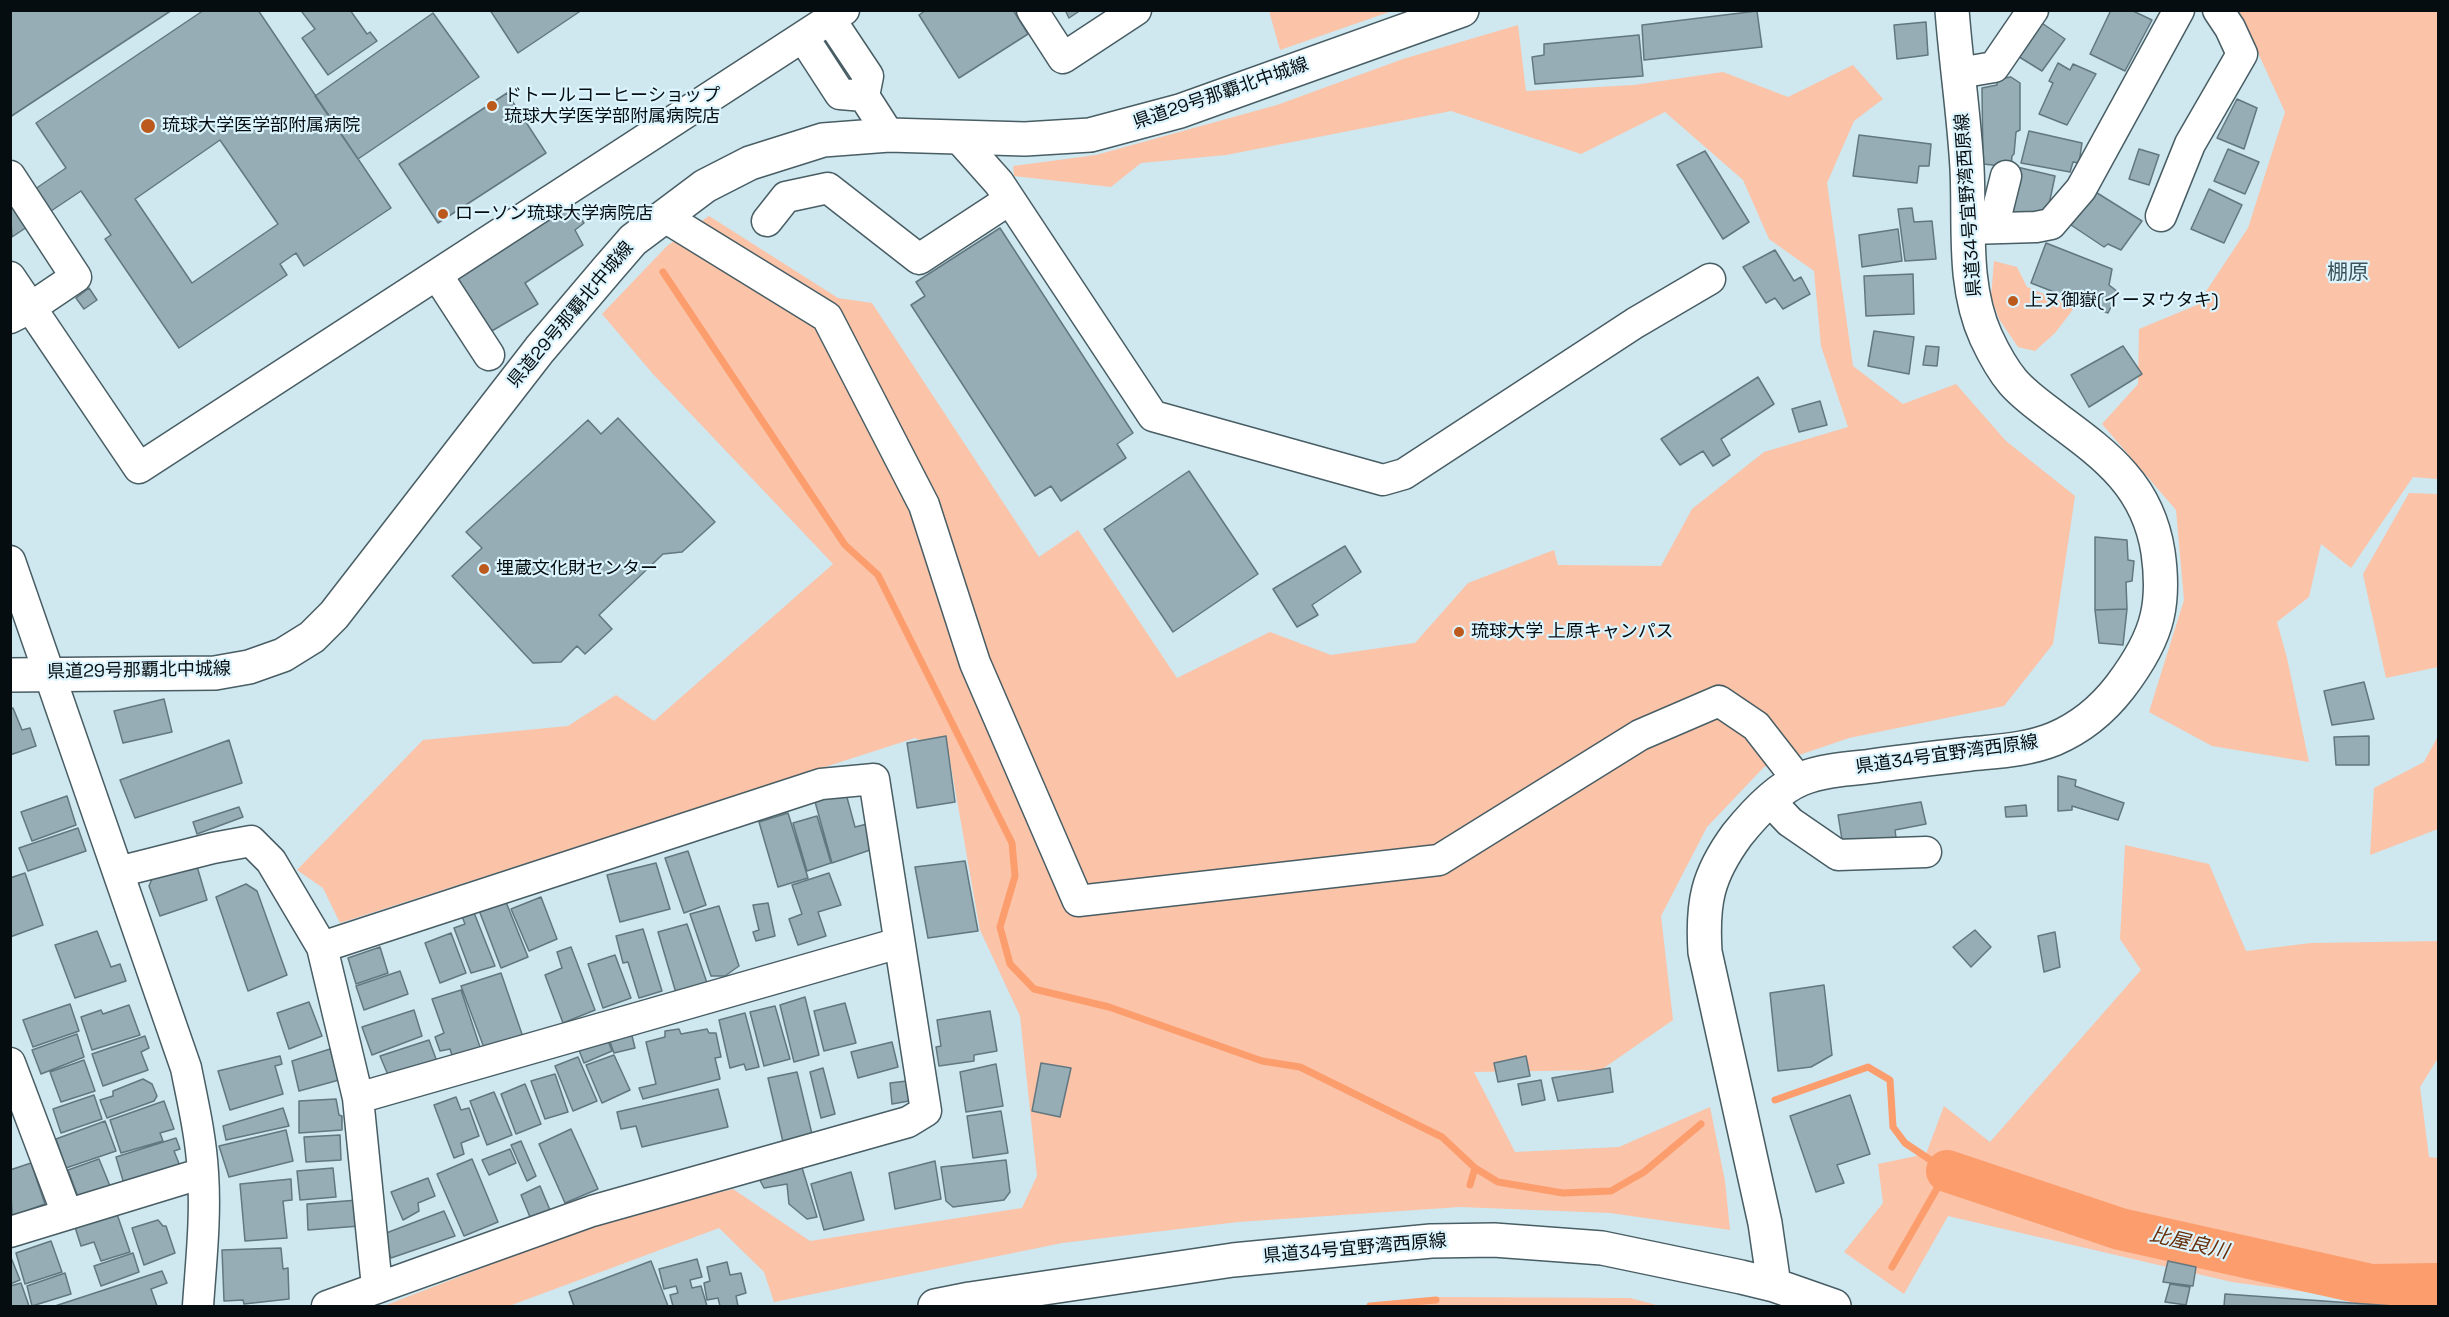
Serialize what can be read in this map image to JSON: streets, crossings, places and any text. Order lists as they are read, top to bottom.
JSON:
{
  "streets": {
    "main road": ["県道29号那覇北中城線", "県道34号宜野湾西原線"]
  },
  "districts": ["棚原"],
  "water": ["比屋良川"],
  "places": [
    "ドトールコーヒーショップ 琉球大学医学部附属病院店",
    "琉球大学医学部附属病院",
    "ローソン琉球大学病院店",
    "上ヌ御嶽(イーヌウタキ)",
    "埋蔵文化財センター",
    "琉球大学 上原キャンパス"
  ]
}
